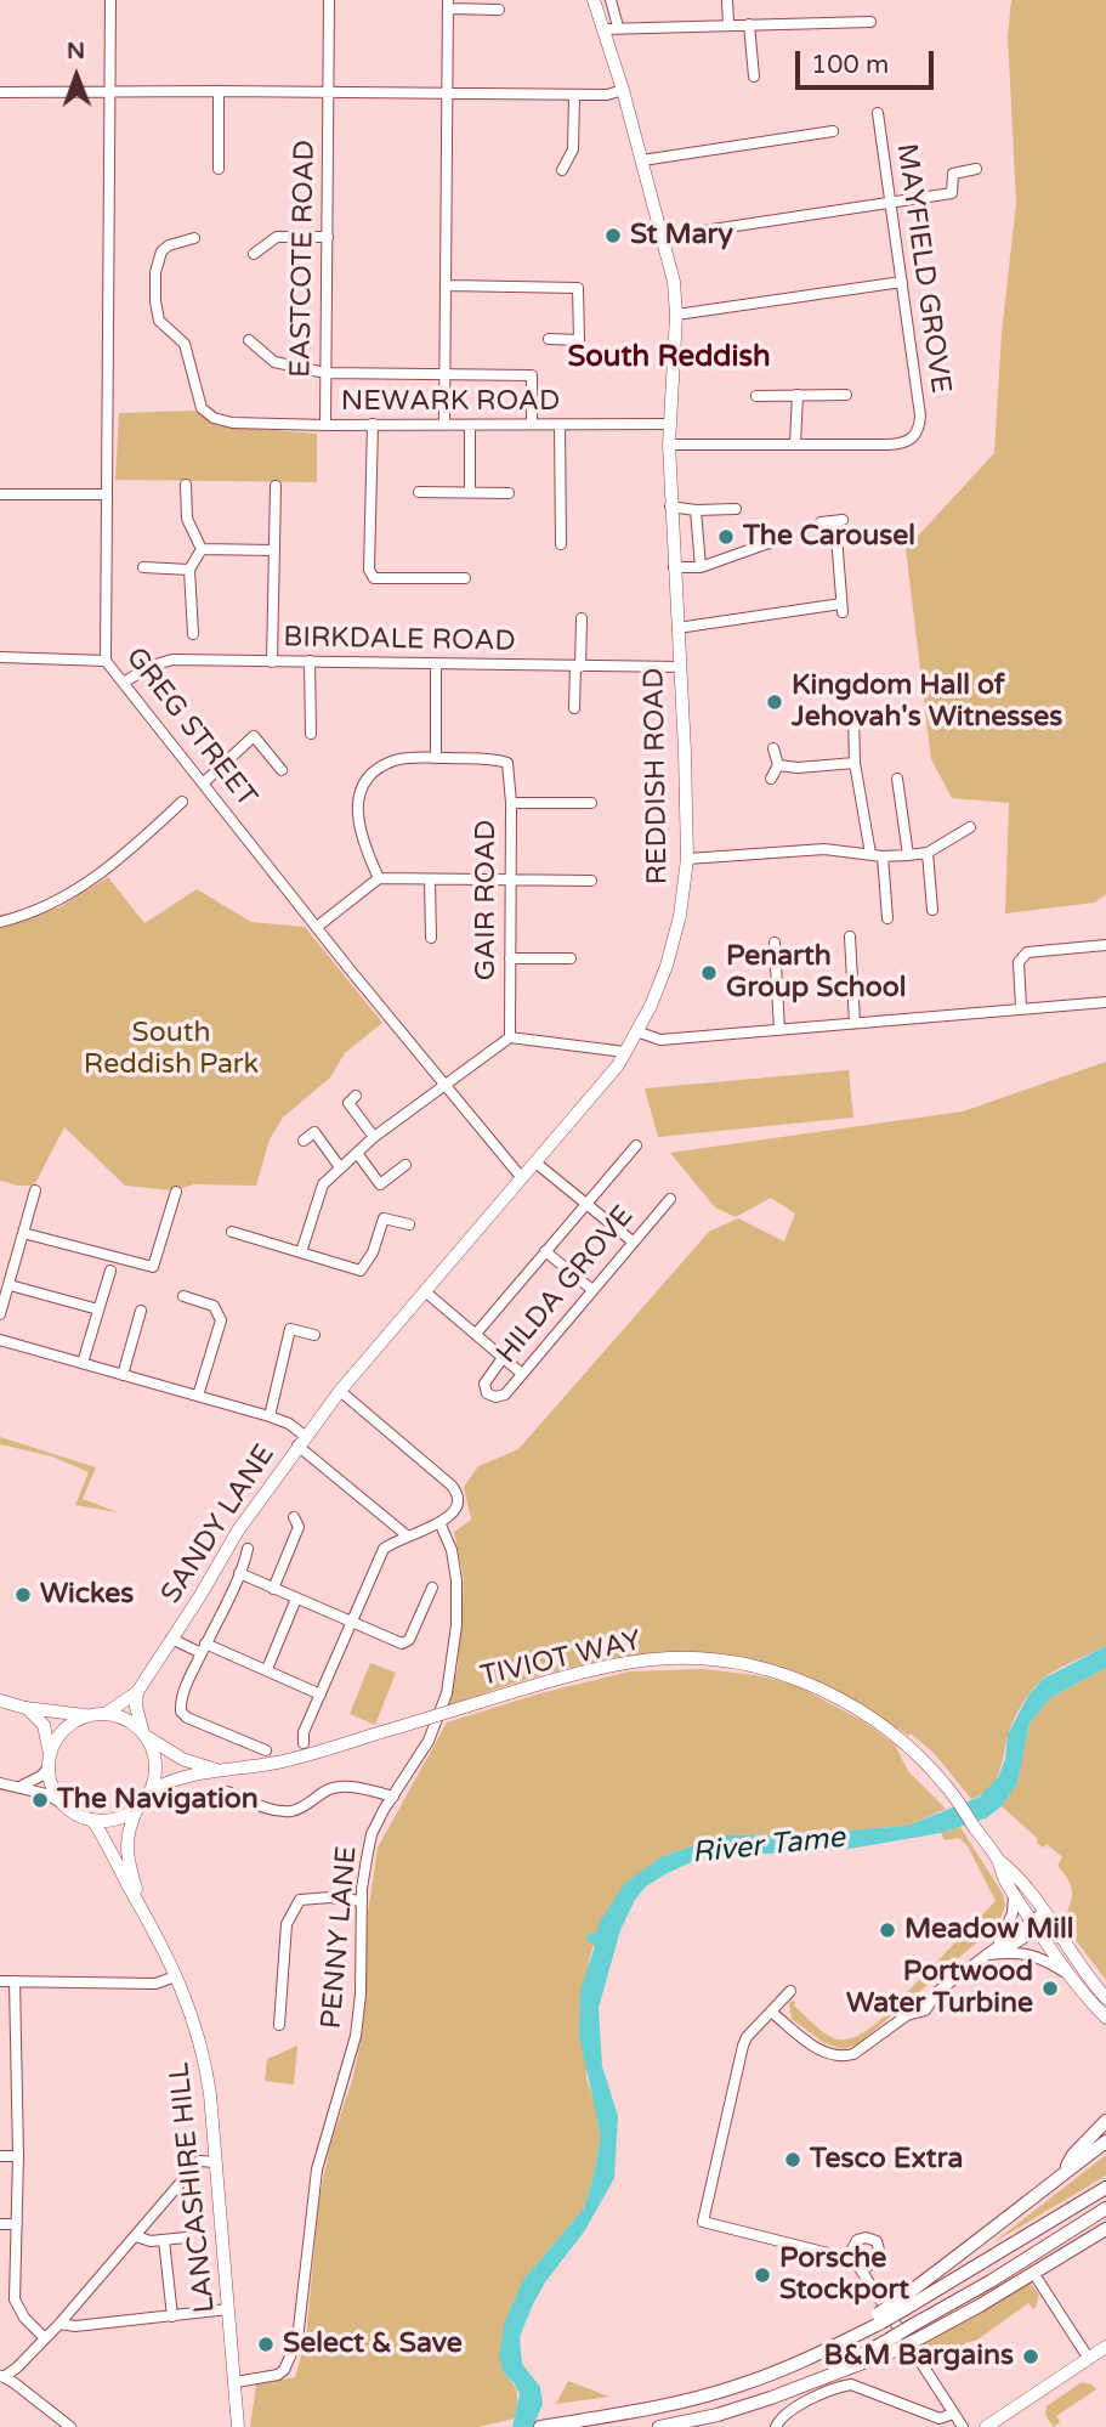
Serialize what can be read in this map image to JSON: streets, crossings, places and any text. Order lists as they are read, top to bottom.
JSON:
{
  "streets": {
    "main road": [
      "REDDISH ROAD",
      "SANDY LANE",
      "TIVIOT WAY",
      "LANCASHIRE HILL"
    ],
    "street": [
      "EASTCOTE ROAD",
      "MAYFIELD GROVE",
      "NEWARK ROAD",
      "BIRKDALE ROAD",
      "GREG STREET",
      "GAIR ROAD",
      "HILDA GROVE",
      "PENNY LANE"
    ]
  },
  "crossings": [
    ["EASTCOTE ROAD", "NEWARK ROAD"],
    ["MAYFIELD GROVE", "REDDISH ROAD"],
    ["NEWARK ROAD", "REDDISH ROAD"],
    ["BIRKDALE ROAD", "GREG STREET"],
    ["BIRKDALE ROAD", "REDDISH ROAD"],
    ["GREG STREET", "REDDISH ROAD"],
    ["REDDISH ROAD", "SANDY LANE"],
    ["SANDY LANE", "TIVIOT WAY"],
    ["SANDY LANE", "LANCASHIRE HILL"],
    ["TIVIOT WAY", "LANCASHIRE HILL"],
    ["PENNY LANE", "LANCASHIRE HILL"]
  ],
  "districts": ["South Reddish"],
  "water": ["River Tame"],
  "parks": ["South Reddish Park"],
  "places": [
    "St Mary",
    "The Carousel",
    "Kingdom Hall of Jehovah's Witnesses",
    "Penarth Group School",
    "Wickes",
    "The Navigation",
    "Meadow Mill",
    "Portwood Water Turbine",
    "Tesco Extra",
    "Porsche Stockport",
    "Select & Save",
    "B&M Bargains"
  ],
  "scale_bar": "100 m",
  "north": "top"
}
